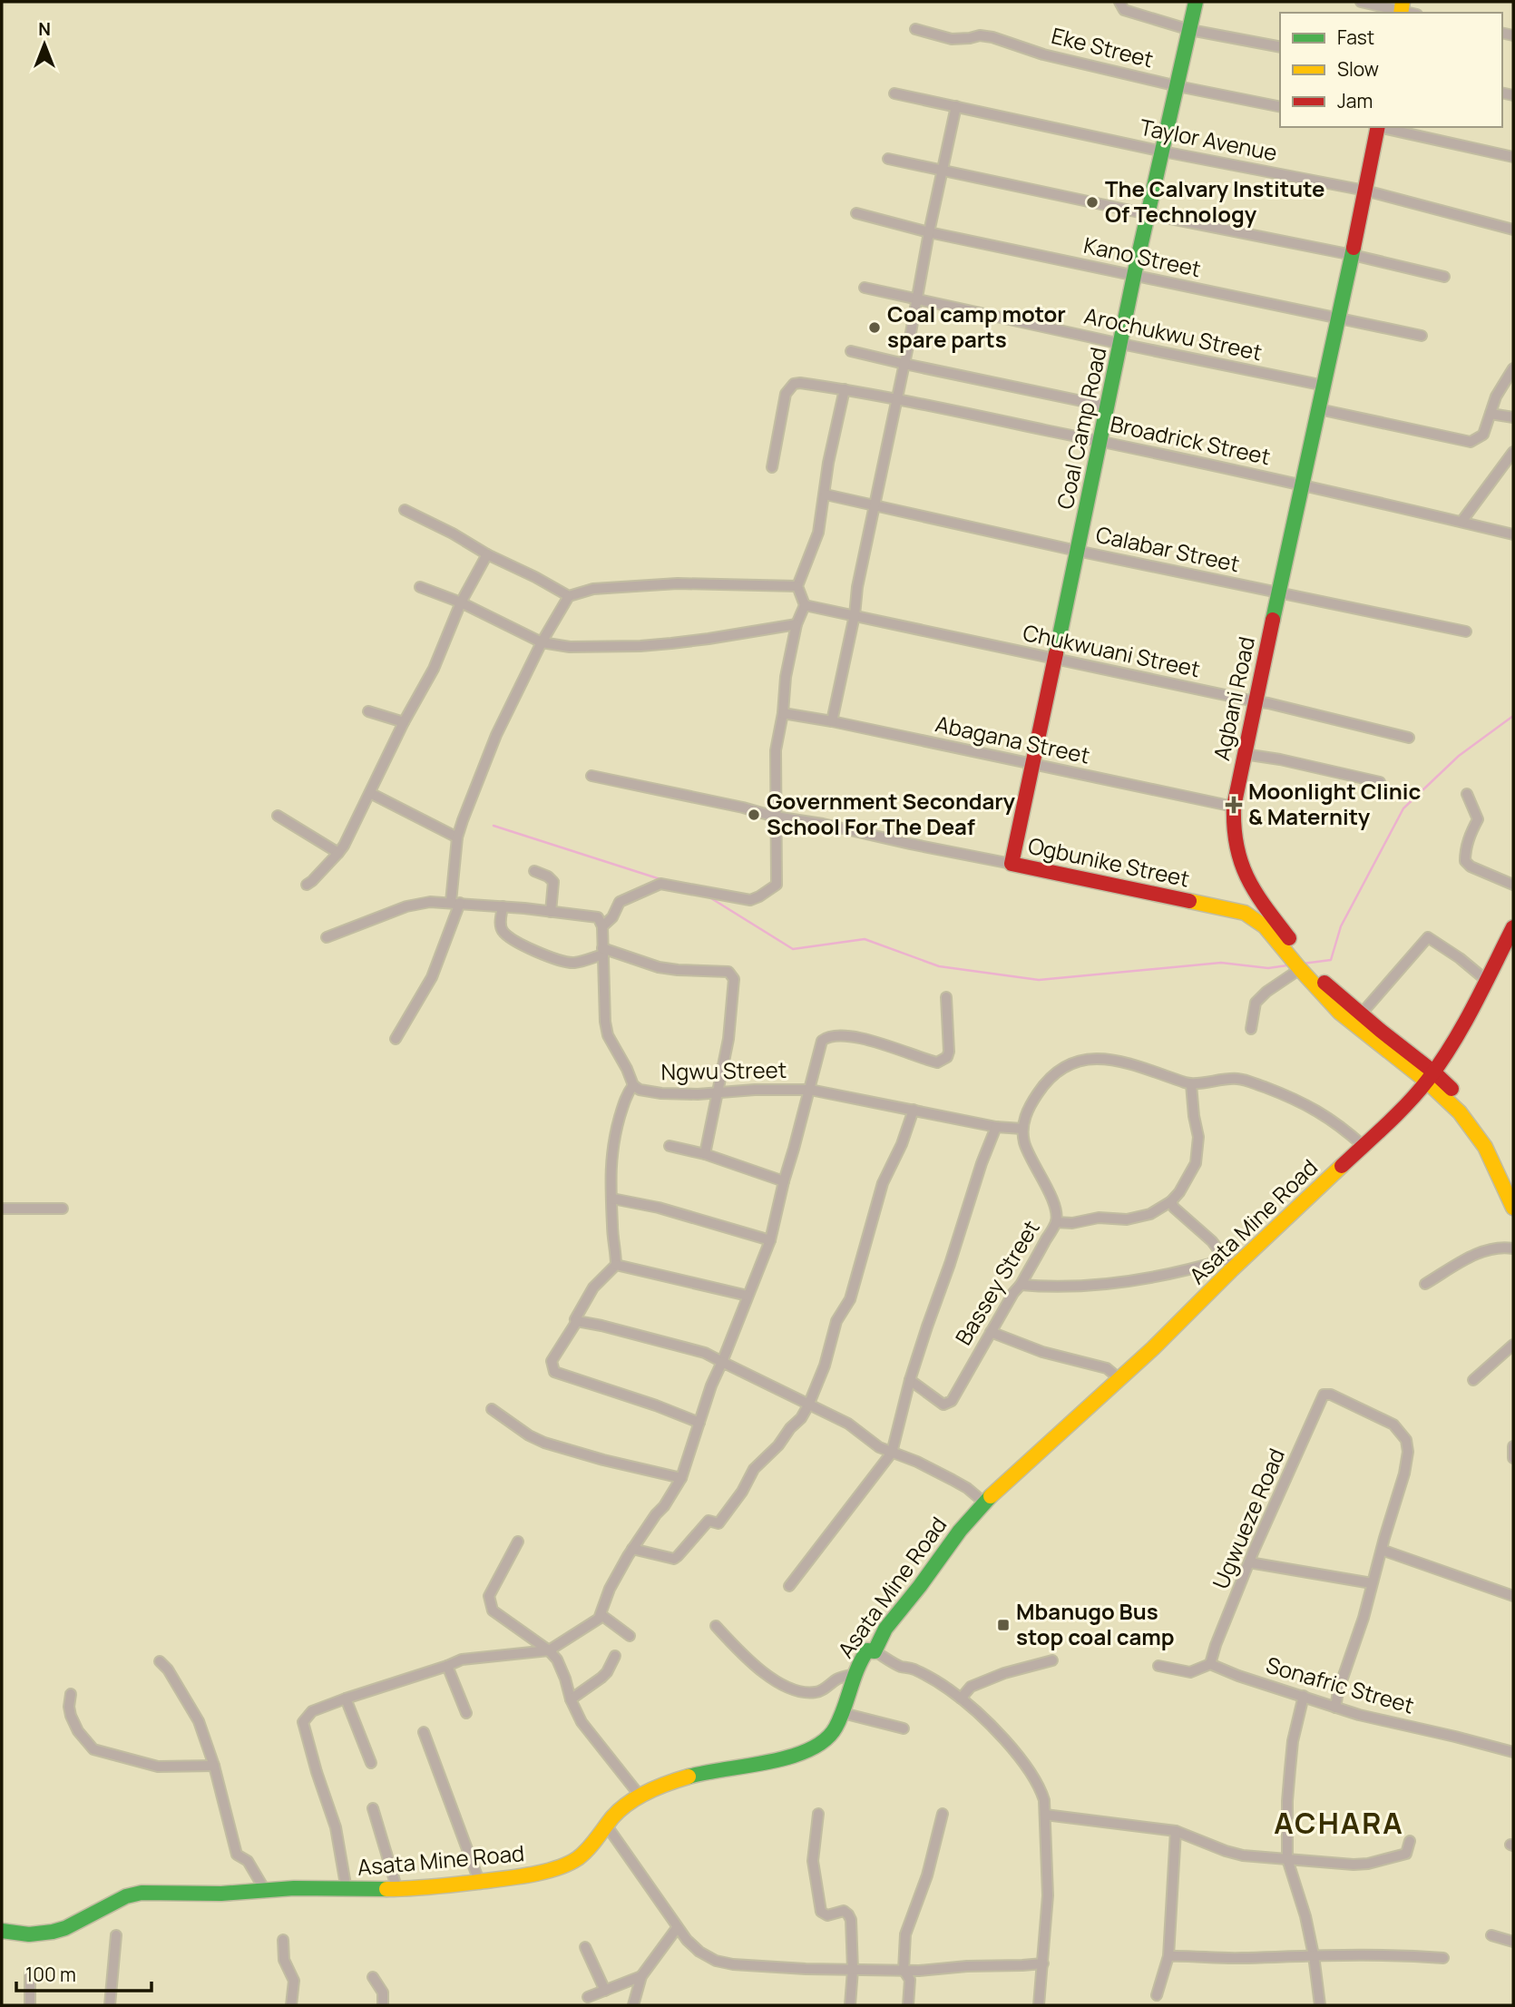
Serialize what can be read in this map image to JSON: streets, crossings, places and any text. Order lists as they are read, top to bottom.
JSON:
{
  "streets": {
    "main road": [
      "Coal Camp Road",
      "Agbani Road",
      "Ogbunike Street",
      "Asata Mine Road"
    ],
    "street": [
      "Eke Street",
      "Taylor Avenue",
      "Kano Street",
      "Arochukwu Street",
      "Broadrick Street",
      "Calabar Street",
      "Chukwuani Street",
      "Abagana Street",
      "Ngwu Street",
      "Bassey Street",
      "Ugwueze Road",
      "Sonafric Street"
    ]
  },
  "crossings": [
    ["Eke Street", "Coal Camp Road"],
    ["Taylor Avenue", "Coal Camp Road"],
    ["Taylor Avenue", "Agbani Road"],
    ["Kano Street", "Coal Camp Road"],
    ["Kano Street", "Agbani Road"],
    ["Arochukwu Street", "Coal Camp Road"],
    ["Arochukwu Street", "Agbani Road"],
    ["Coal Camp Road", "Broadrick Street"],
    ["Coal Camp Road", "Calabar Street"],
    ["Coal Camp Road", "Chukwuani Street"],
    ["Coal Camp Road", "Abagana Street"],
    ["Coal Camp Road", "Ogbunike Street"],
    ["Broadrick Street", "Agbani Road"],
    ["Calabar Street", "Agbani Road"],
    ["Chukwuani Street", "Agbani Road"],
    ["Agbani Road", "Abagana Street"],
    ["Agbani Road", "Ogbunike Street"],
    ["Agbani Road", "Asata Mine Road"],
    ["Ngwu Street", "Bassey Street"],
    ["Ugwueze Road", "Sonafric Street"]
  ],
  "districts": ["ACHARA"],
  "places": {
    "other": ["The Calvary Institute Of Technology", "Coal camp motor spare parts", "Government Secondary School For The Deaf"],
    "health": ["Moonlight Clinic & Maternity"],
    "transit": ["Mbanugo Bus stop coal camp"]
  },
  "legend": ["Fast", "Slow", "Jam"],
  "scale_bar": "100 m",
  "north": "top"
}
